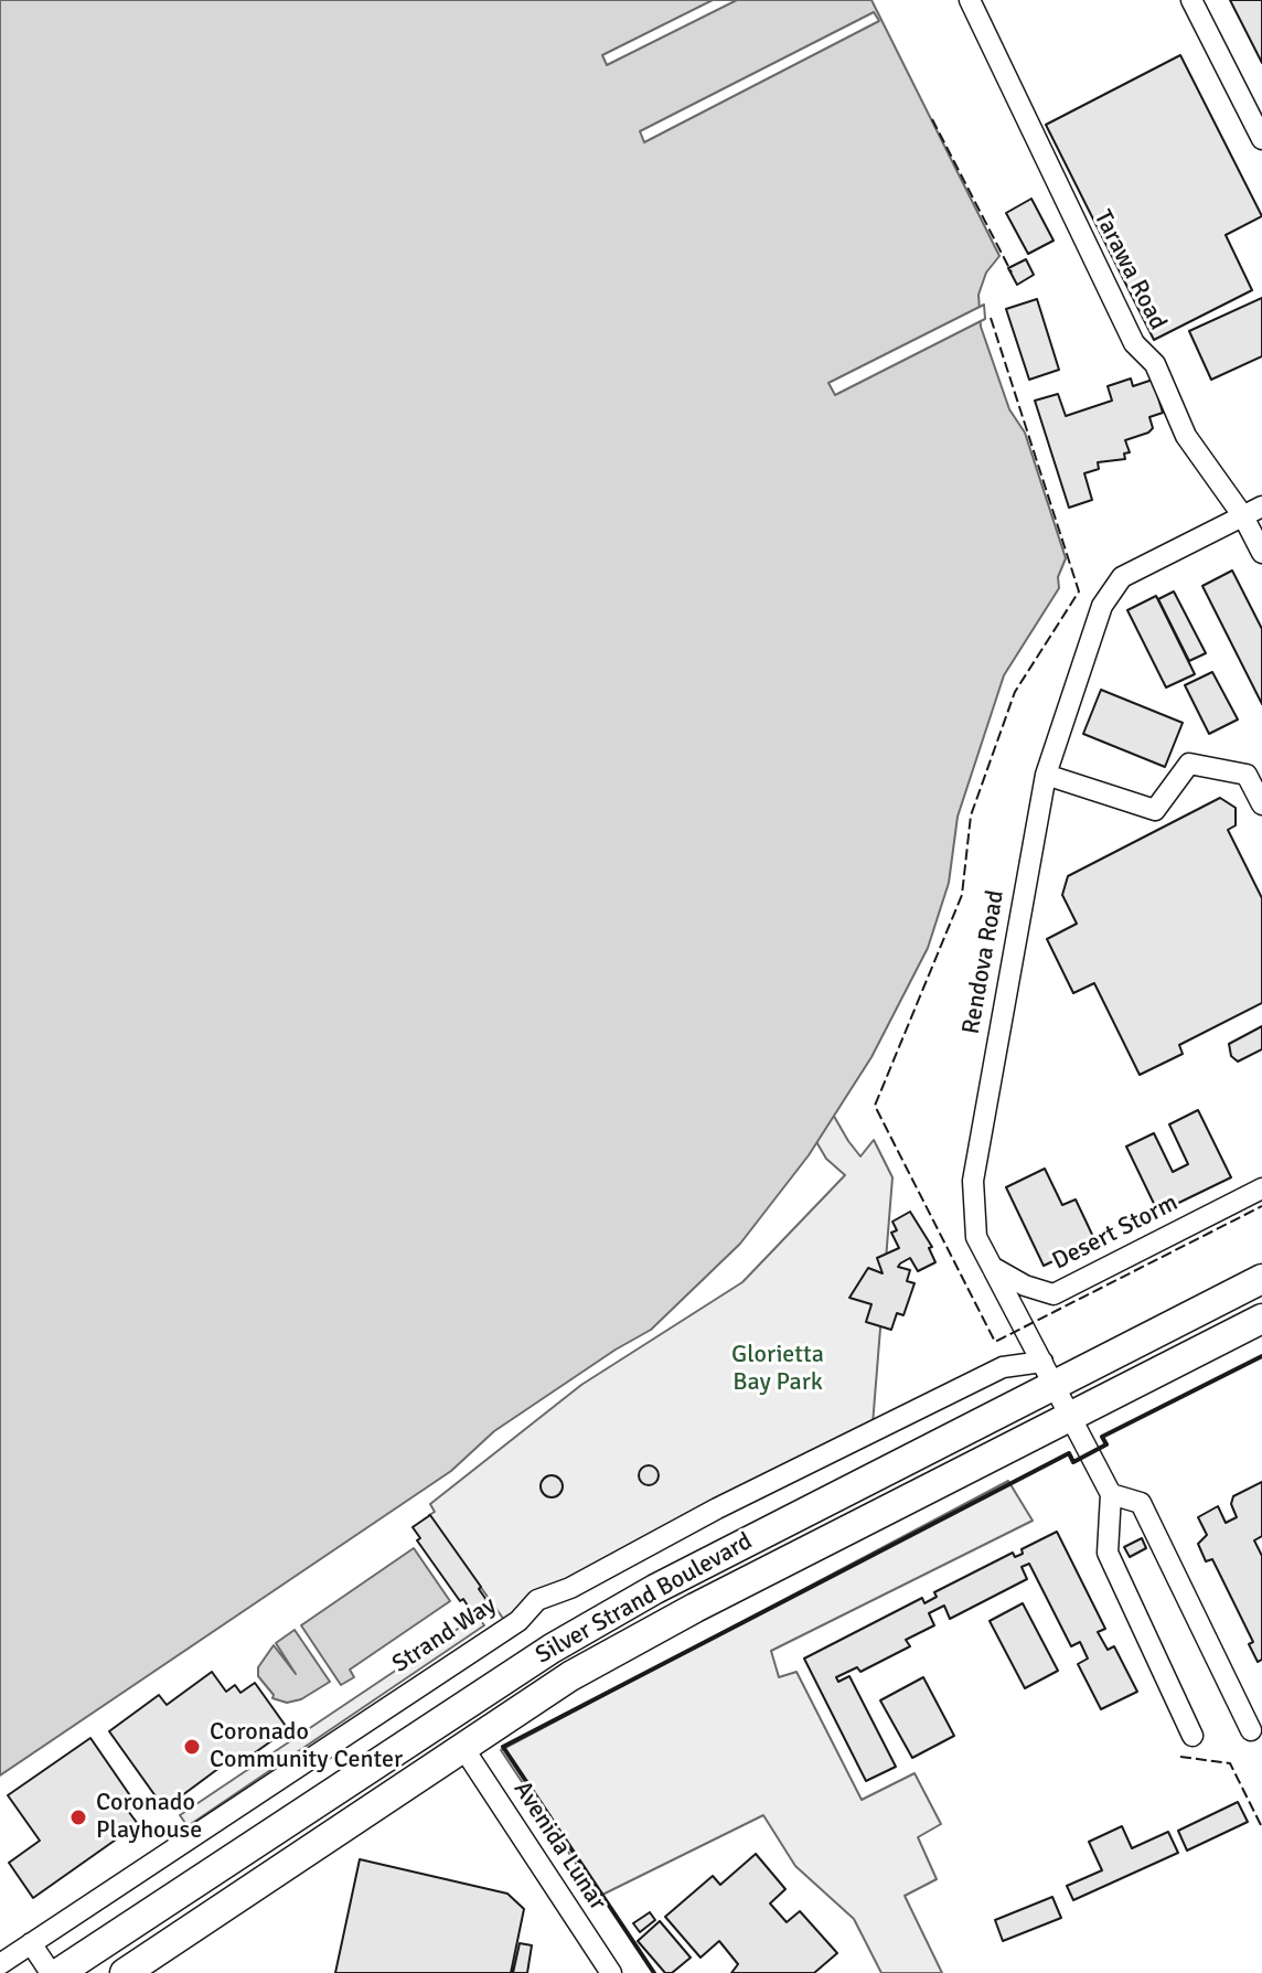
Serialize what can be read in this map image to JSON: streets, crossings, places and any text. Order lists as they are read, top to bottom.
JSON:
{
  "streets": {
    "highway": ["Silver Strand Boulevard"],
    "street": [
      "Tarawa Road",
      "Rendova Road",
      "Desert Storm",
      "Strand Way",
      "Avenida Lunar"
    ]
  },
  "crossings": [
    ["Tarawa Road", "Rendova Road"],
    ["Rendova Road", "Desert Storm"],
    ["Rendova Road", "Silver Strand Boulevard"],
    ["Rendova Road", "Strand Way"],
    ["Silver Strand Boulevard", "Strand Way"],
    ["Silver Strand Boulevard", "Avenida Lunar"]
  ],
  "parks": ["Glorietta Bay Park"],
  "places": ["Coronado Community Center", "Coronado Playhouse"]
}
